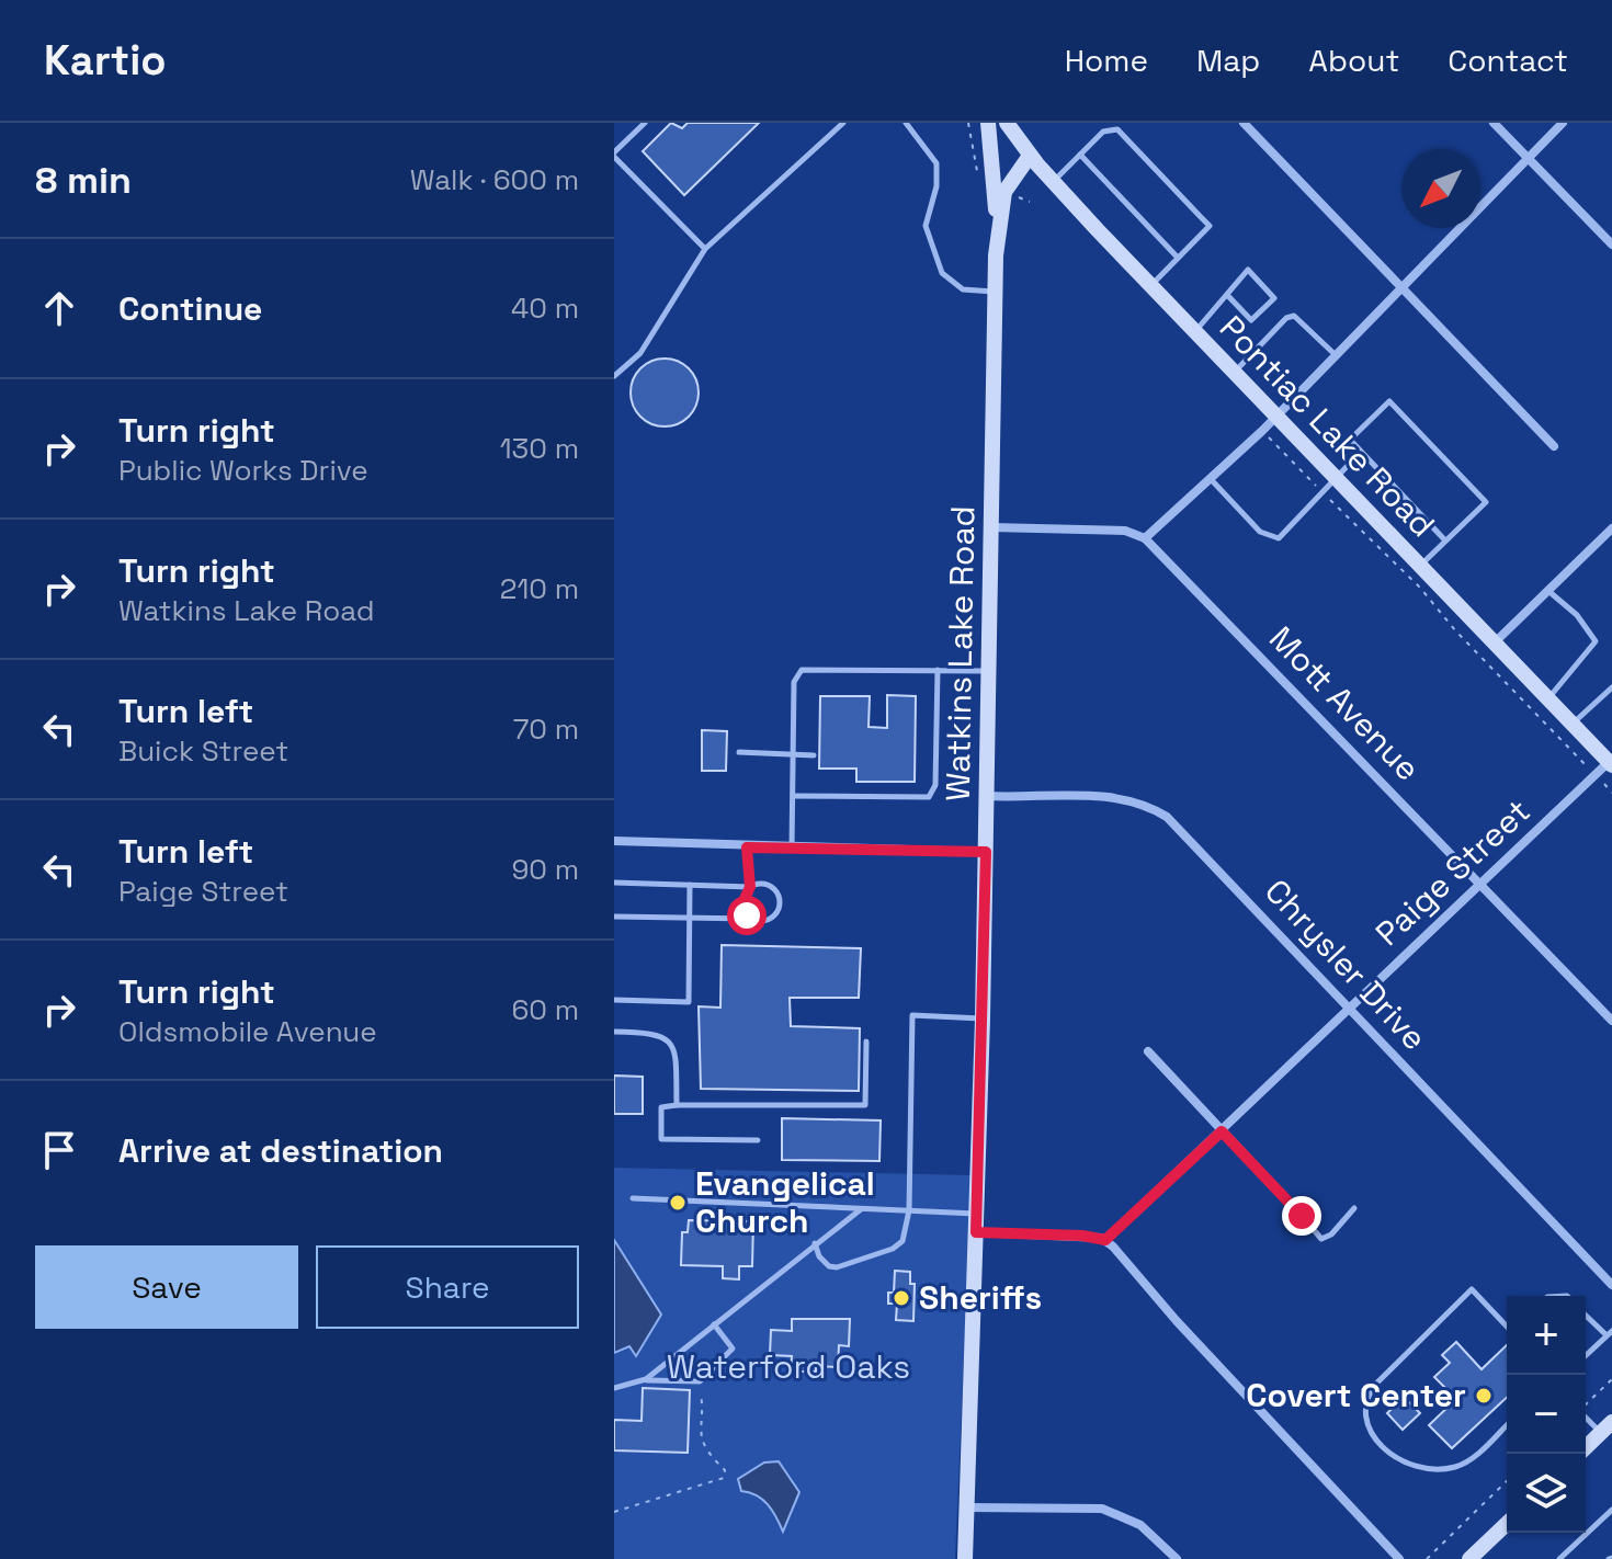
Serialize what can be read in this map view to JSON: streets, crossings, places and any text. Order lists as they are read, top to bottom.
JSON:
{
  "streets": {
    "street": [
      "Pontiac Lake Road",
      "Watkins Lake Road",
      "Mott Avenue",
      "Paige Street",
      "Chrysler Drive"
    ]
  },
  "crossings": [
    ["Pontiac Lake Road", "Watkins Lake Road"],
    ["Pontiac Lake Road", "Paige Street"],
    ["Watkins Lake Road", "Chrysler Drive"],
    ["Mott Avenue", "Paige Street"],
    ["Paige Street", "Chrysler Drive"]
  ],
  "parks": ["Waterford Oaks"],
  "places": ["Evangelical Church", "Sheriffs", "Covert Center"],
  "north": "bottom left",
  "page": {
    "header": "Kartio",
    "nav": [
      "Home",
      "Map",
      "About",
      "Contact"
    ],
    "heading": ["8 min", "Walk · 600 m"],
    "list": [
      ["Continue", "40 m"],
      ["Turn right", "Public Works Drive", "130 m"],
      ["Turn right", "Watkins Lake Road", "210 m"],
      ["Turn left", "Buick Street", "70 m"],
      ["Turn left", "Paige Street", "90 m"],
      ["Turn right", "Oldsmobile Avenue", "60 m"],
      "Arrive at destination"
    ],
    "buttons": ["Save", "Share"],
    "map_buttons": ["+", "−"]
  }
}
